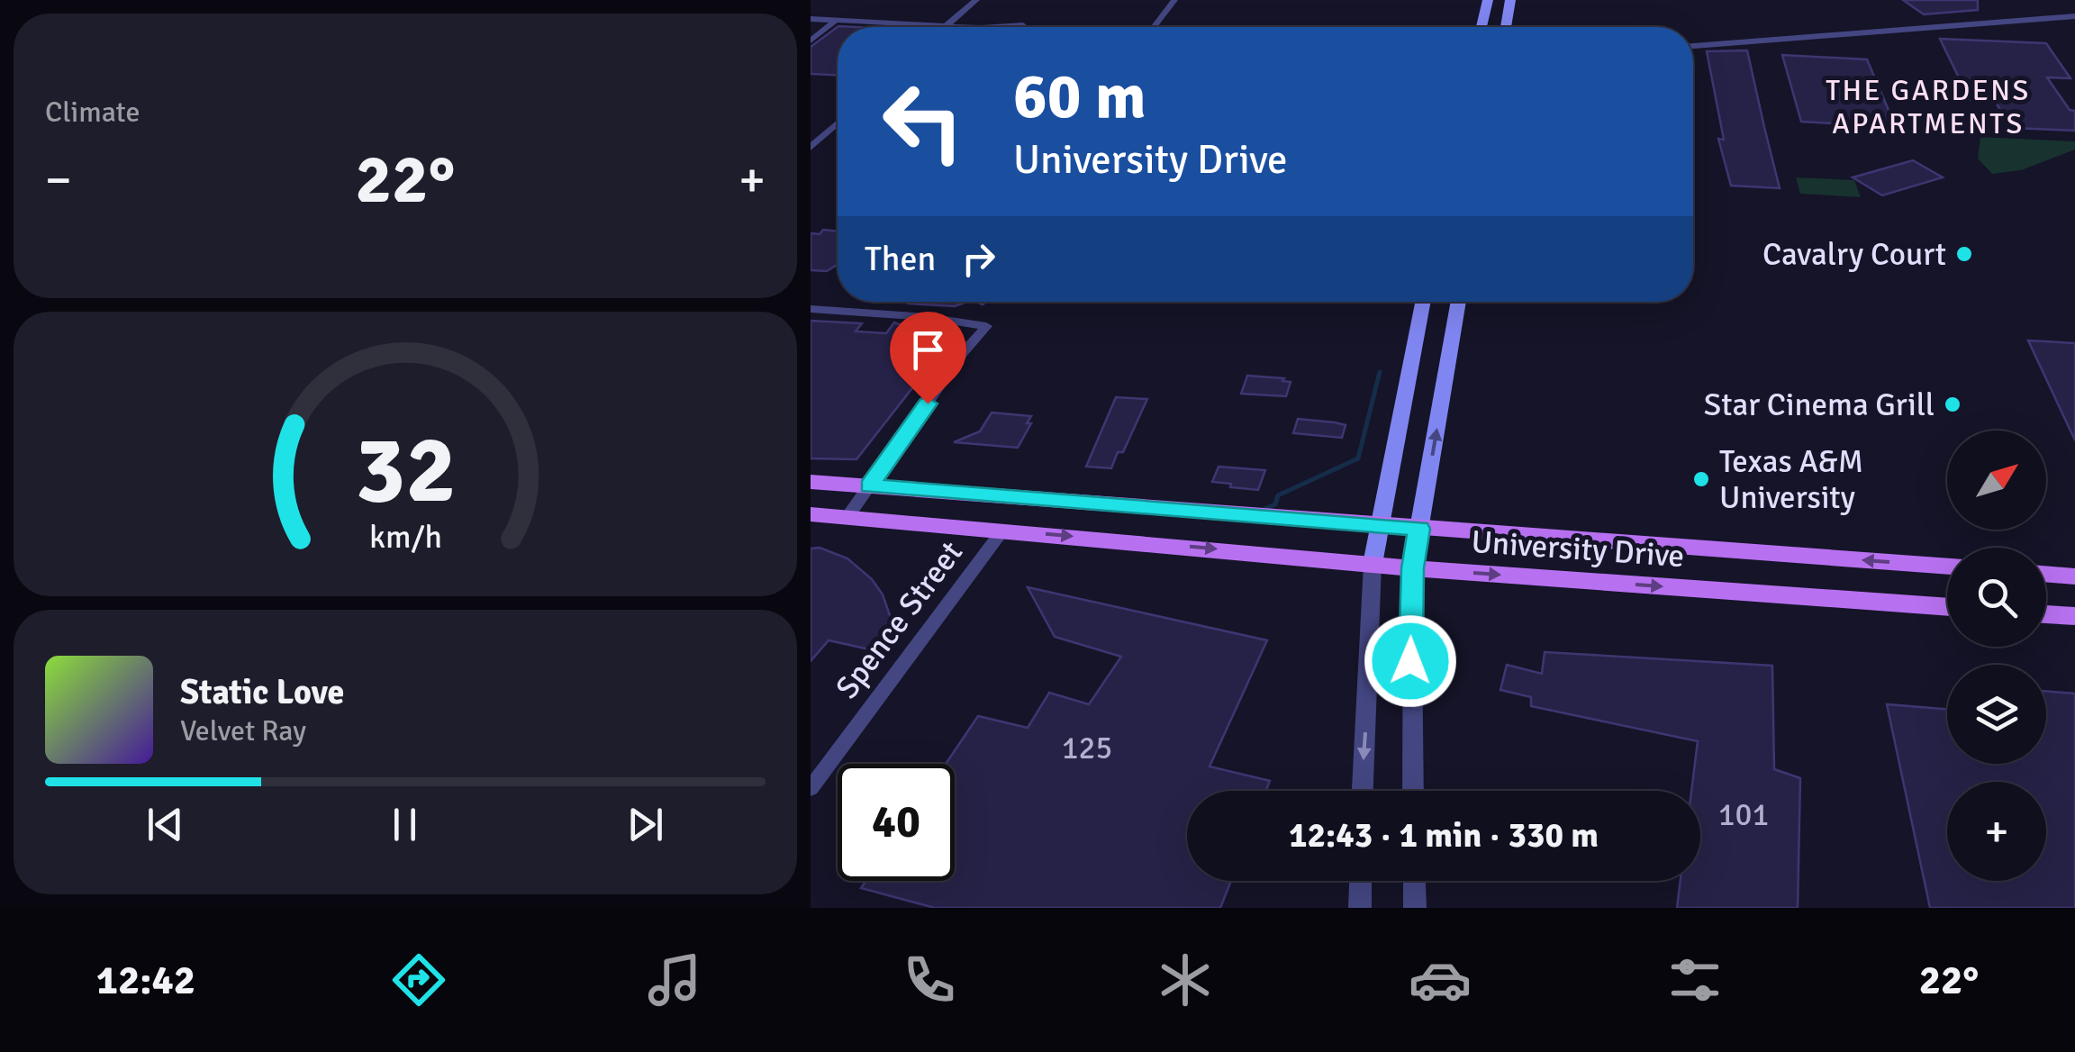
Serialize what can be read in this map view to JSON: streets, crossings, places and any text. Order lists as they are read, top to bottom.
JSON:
{
  "streets": {
    "main road": ["University Drive"],
    "street": ["Spence Street"]
  },
  "crossings": [
    ["University Drive", "Spence Street"]
  ],
  "districts": ["THE GARDENS APARTMENTS"],
  "places": ["Cavalry Court", "Star Cinema Grill", "Texas A&M University"],
  "house_numbers": ["125", "101"],
  "north": "top right",
  "page": {
    "tile": "Climate",
    "turn": ["60 m", "University Drive"],
    "heat": ["−", "22°", "+"],
    "then": "Then",
    "map_buttons": "+",
    "song": ["Static Love", "Velvet Ray"],
    "limit": "40",
    "trip": "12:43 · 1 min · 330 m",
    "tabs": ["12:42", "22°"],
    "gauge": ["32", "km/h"]
  }
}
